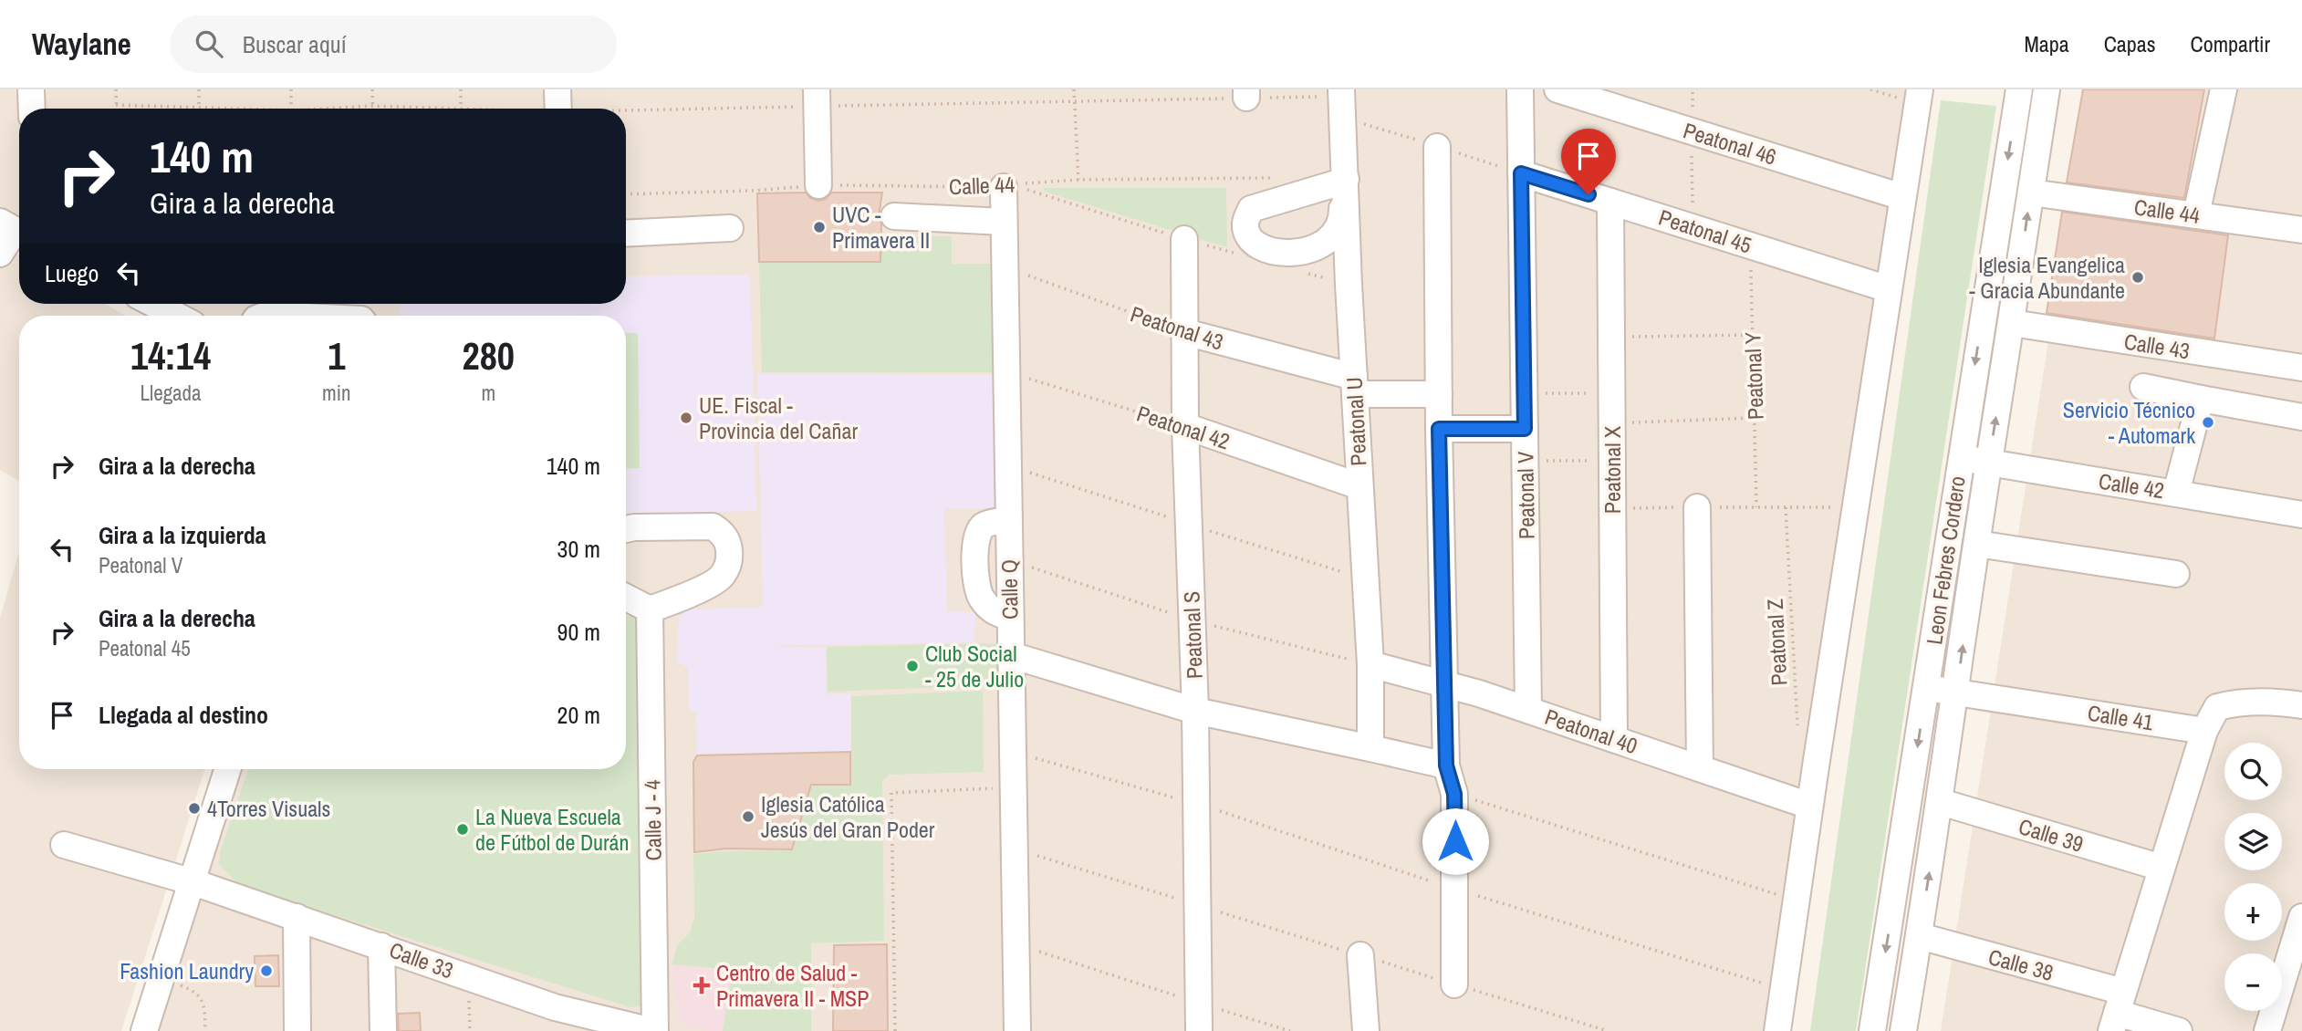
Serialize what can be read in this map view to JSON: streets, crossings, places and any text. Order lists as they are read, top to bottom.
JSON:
{
  "streets": {
    "street": [
      "Peatonal 46",
      "Calle 44",
      "Peatonal 45",
      "Peatonal 43",
      "Calle 43",
      "Peatonal U",
      "Peatonal 42",
      "Peatonal X",
      "Calle 42",
      "Peatonal V",
      "Leon Febres Cordero",
      "Calle Q",
      "Peatonal S",
      "Calle 41",
      "Peatonal 40",
      "Calle J - 4",
      "Calle 39",
      "Calle 33",
      "Calle 38"
    ],
    "path": ["Peatonal Y", "Peatonal Z"]
  },
  "crossings": [
    ["Calle 44", "Leon Febres Cordero"],
    ["Calle 44", "Calle Q"],
    ["Peatonal 45", "Peatonal Y"],
    ["Peatonal 45", "Peatonal X"],
    ["Peatonal 45", "Peatonal V"],
    ["Peatonal 43", "Peatonal U"],
    ["Peatonal 43", "Calle Q"],
    ["Peatonal 43", "Peatonal S"],
    ["Calle 43", "Leon Febres Cordero"],
    ["Peatonal U", "Peatonal 42"],
    ["Peatonal U", "Peatonal 40"],
    ["Peatonal 42", "Calle Q"],
    ["Peatonal 42", "Peatonal S"],
    ["Peatonal X", "Peatonal 40"],
    ["Calle 42", "Leon Febres Cordero"],
    ["Peatonal V", "Peatonal 40"],
    ["Leon Febres Cordero", "Calle 41"],
    ["Leon Febres Cordero", "Calle 39"],
    ["Leon Febres Cordero", "Calle 38"],
    ["Calle J - 4", "Calle 33"]
  ],
  "places": {
    "other": [
      "UVC - Primavera II",
      "Iglesia Evangelica - Gracia Abundante",
      "UE. Fiscal - Provincia del Cañar",
      "Servicio Técnico - Automark",
      "Club Social - 25 de Julio",
      "4Torres Visuals",
      "Iglesia Católica Jesús del Gran Poder",
      "La Nueva Escuela de Fútbol de Durán",
      "Fashion Laundry"
    ],
    "health": ["Centro de Salud - Primavera II - MSP"]
  },
  "page": {
    "header": "Waylane",
    "search": "Buscar aquí",
    "nav": ["Mapa", "Capas", "Compartir"],
    "turn": ["140 m", "Gira a la derecha"],
    "then": "Luego",
    "eta": [
      "14:14",
      "Llegada",
      "1",
      "min",
      "280",
      "m"
    ],
    "list": [
      {
        "name": "Gira a la derecha",
        "value": "140 m"
      },
      {
        "name": "Gira a la izquierda",
        "note": "Peatonal V",
        "value": "30 m"
      },
      {
        "name": "Gira a la derecha",
        "note": "Peatonal 45",
        "value": "90 m"
      },
      {
        "name": "Llegada al destino",
        "value": "20 m"
      }
    ],
    "map_buttons": ["+", "−"]
  }
}
